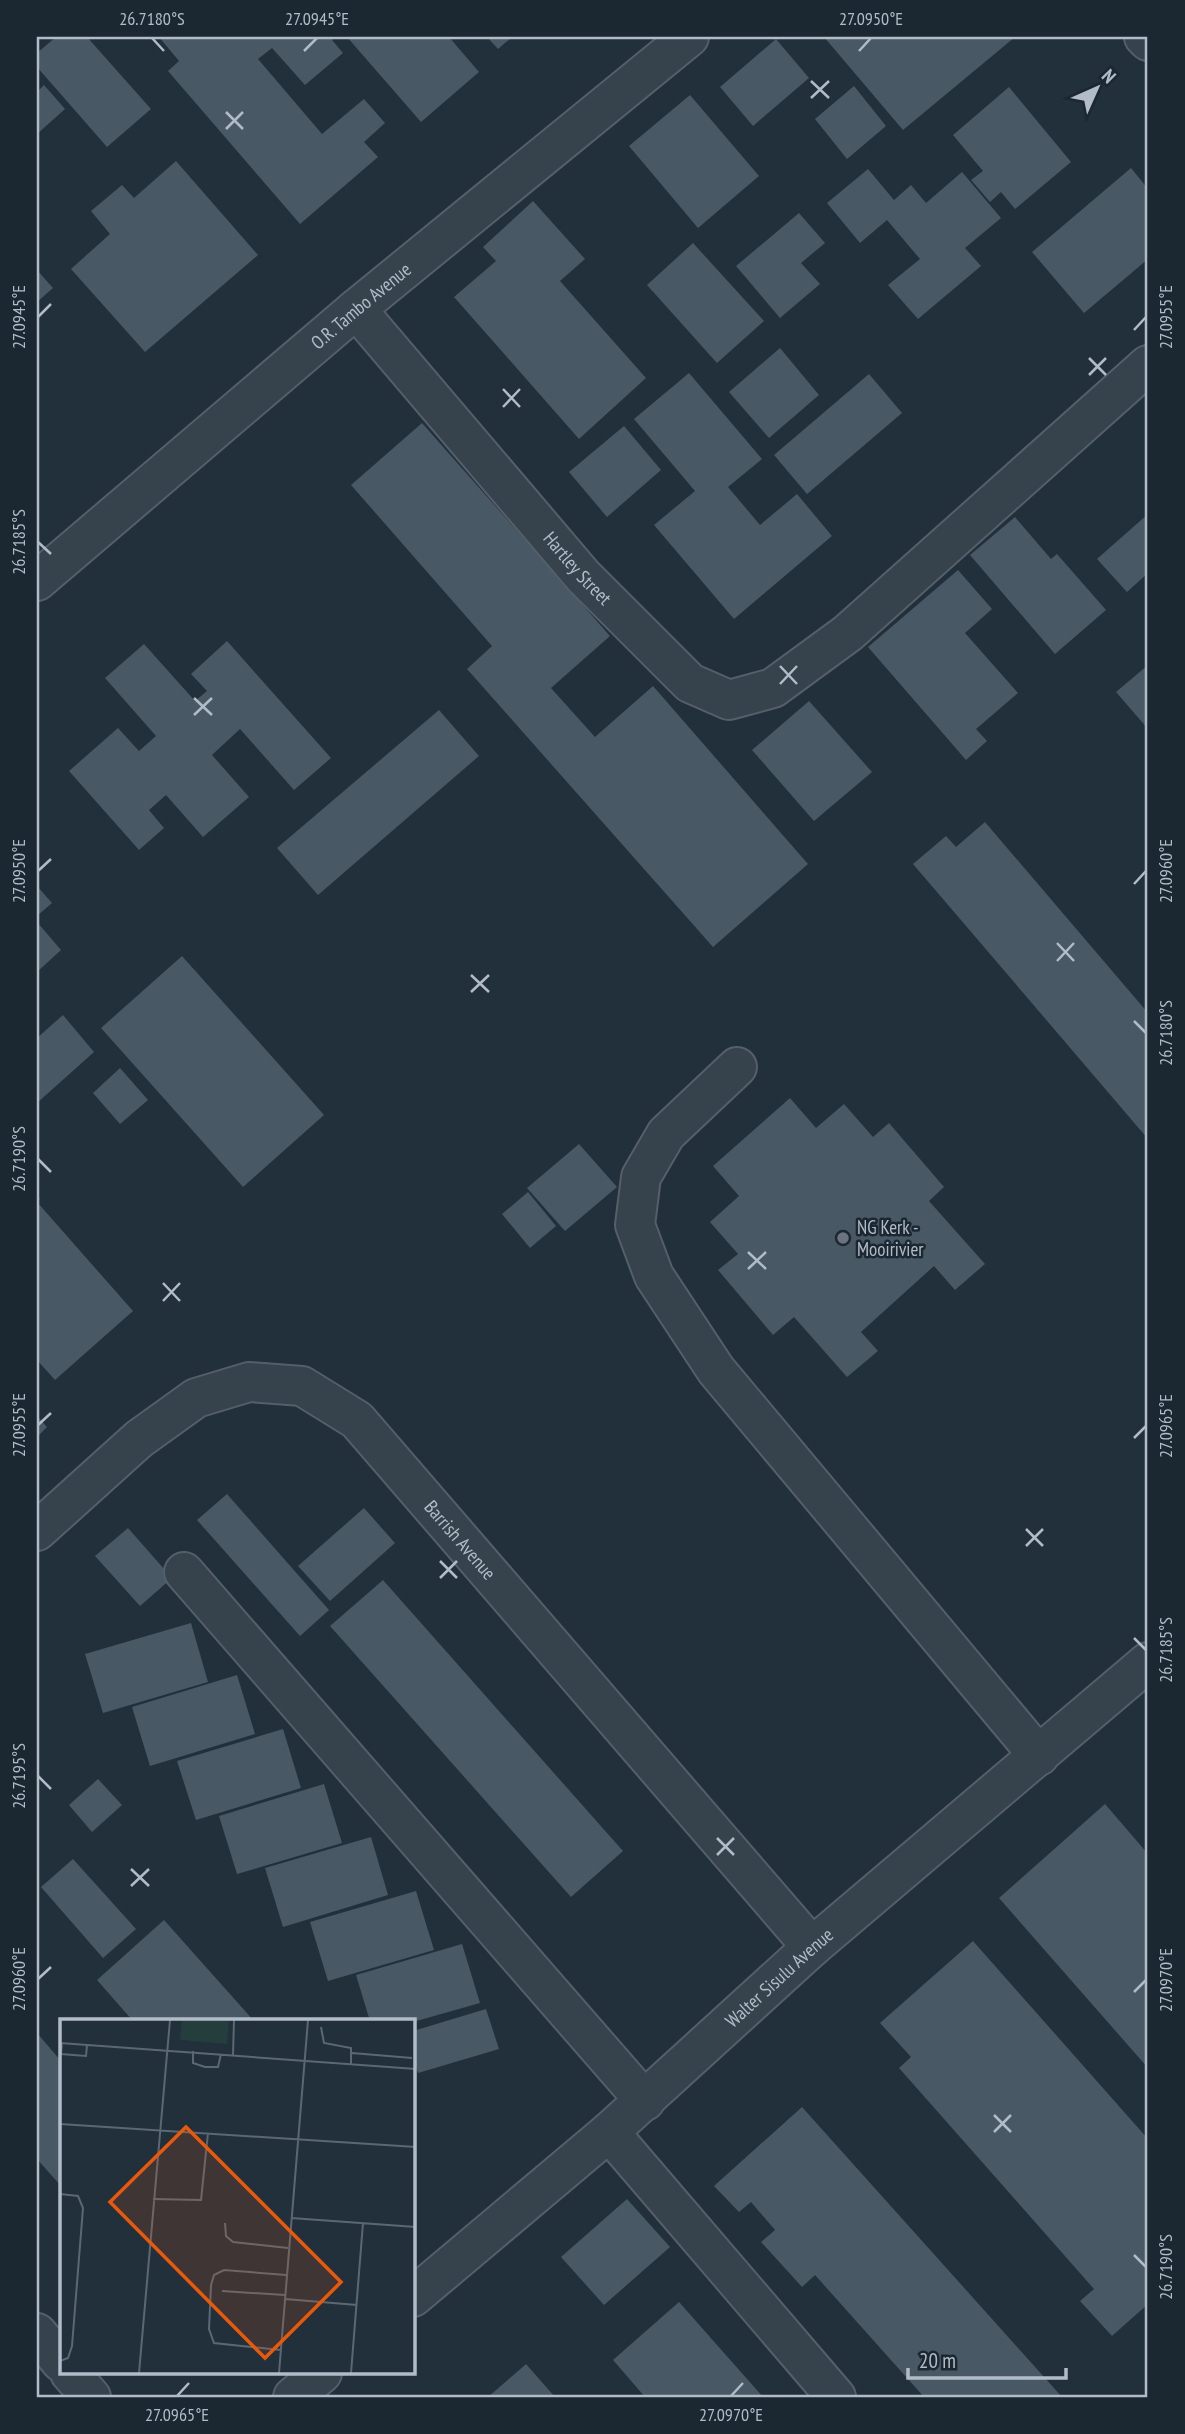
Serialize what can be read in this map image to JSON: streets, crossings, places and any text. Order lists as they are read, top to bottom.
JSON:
{
  "streets": {
    "street": [
      "O.R. Tambo Avenue",
      "Hartley Street",
      "Barrish Avenue",
      "Walter Sisulu Avenue"
    ]
  },
  "crossings": [
    ["O.R. Tambo Avenue", "Hartley Street"],
    ["Barrish Avenue", "Walter Sisulu Avenue"]
  ],
  "places": ["NG Kerk - Mooirivier"],
  "scale_bar": "20 m",
  "north": "top right",
  "coordinates": [
    "26.7180°S",
    "27.0945°E",
    "27.0950°E",
    "27.0955°E",
    "26.7185°S",
    "27.0960°E",
    "26.7190°S",
    "27.0965°E",
    "26.7195°S",
    "27.0970°E"
  ]
}
